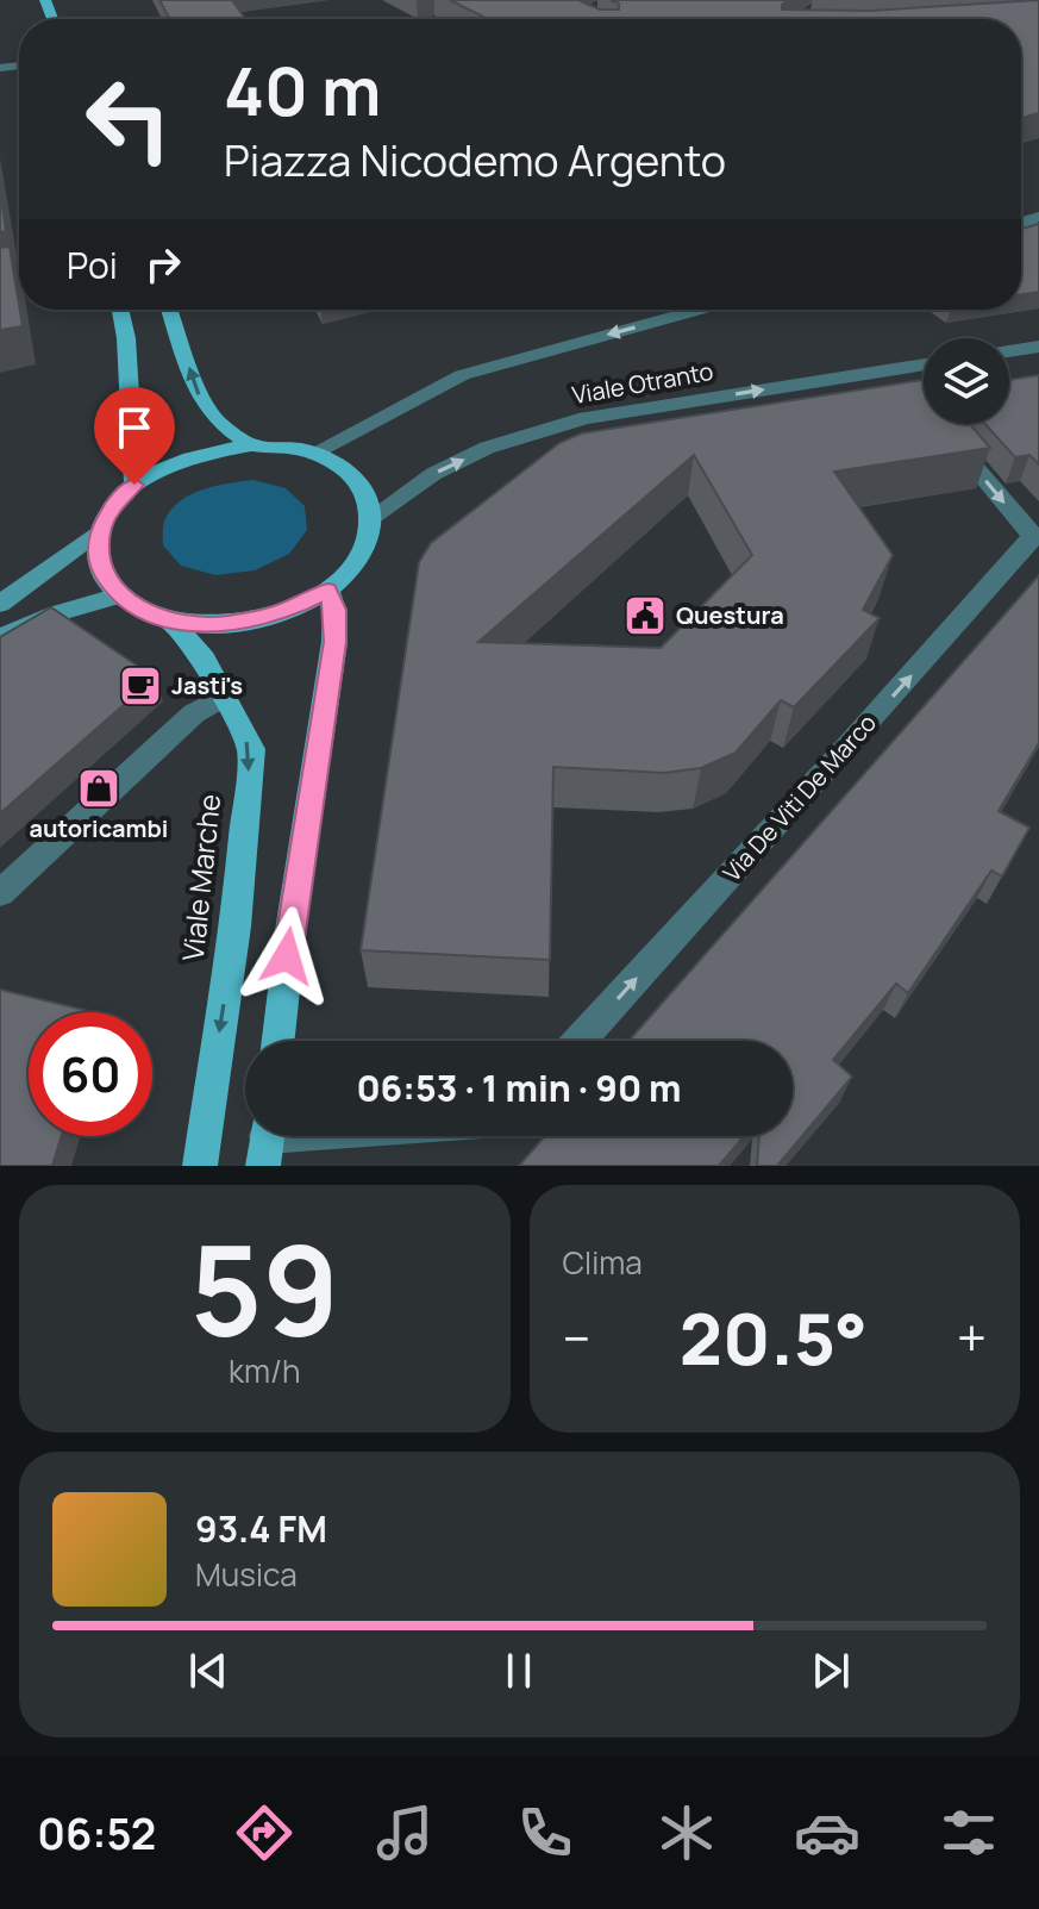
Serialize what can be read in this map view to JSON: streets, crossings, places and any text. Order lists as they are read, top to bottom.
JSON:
{
  "streets": {
    "main road": ["Viale Marche"],
    "street": ["Viale Otranto", "Via De Viti De Marco"]
  },
  "crossings": [
    ["Viale Otranto", "Viale Marche"]
  ],
  "one_way": ["Via De Viti De Marco"],
  "places": {
    "public building": ["Questura"],
    "cafe": ["Jasti's"],
    "shop": ["autoricambi"]
  },
  "page": {
    "turn": ["40 m", "Piazza Nicodemo Argento"],
    "then": "Poi",
    "limit": "60",
    "trip": "06:53 · 1 min · 90 m",
    "tile": [
      ["59", "km/h"],
      "Clima"
    ],
    "heat": ["−", "20.5°", "+"],
    "song": ["93.4 FM", "Musica"],
    "tabs": "06:52"
  }
}
